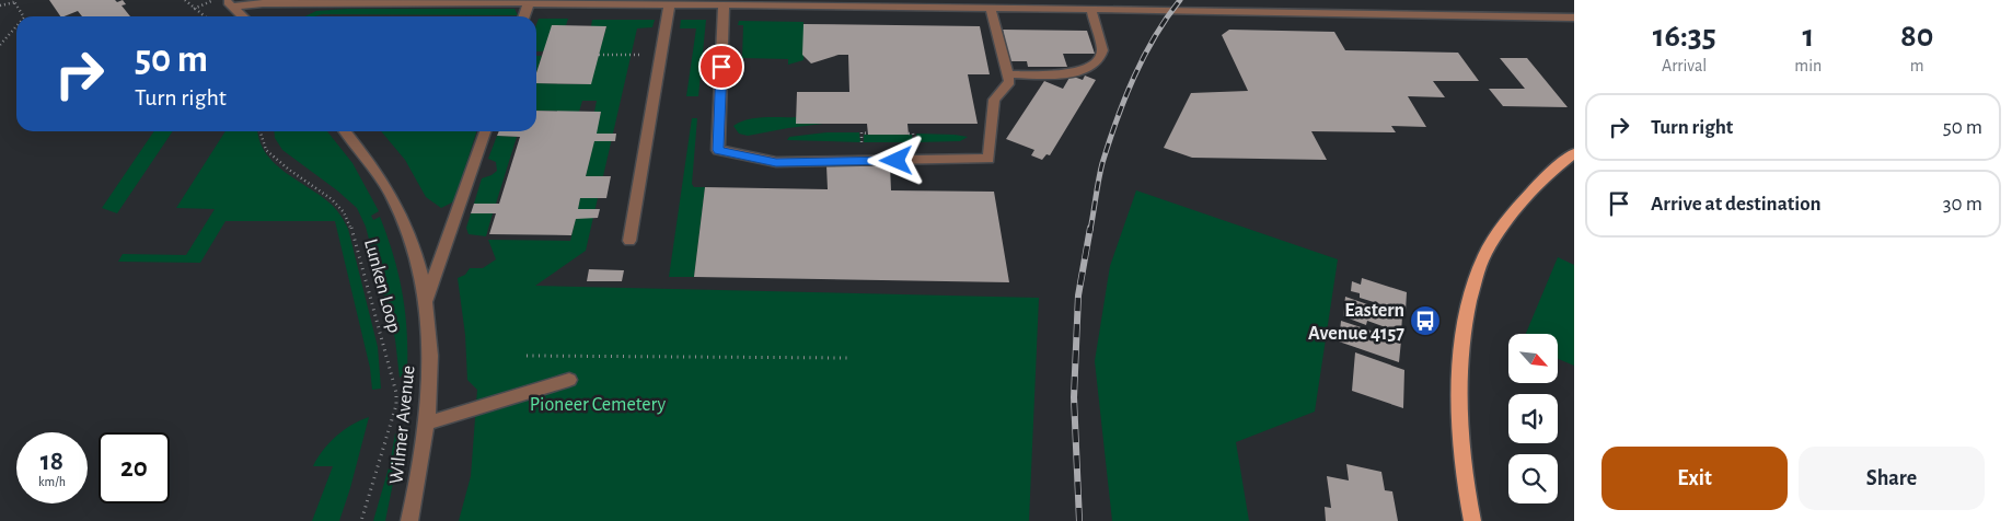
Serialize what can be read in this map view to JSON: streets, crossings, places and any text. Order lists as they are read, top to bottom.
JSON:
{
  "streets": {
    "street": ["Wilmer Avenue"],
    "path": ["Lunken Loop"]
  },
  "parks": ["Pioneer Cemetery"],
  "places": {
    "bus stop": ["Eastern Avenue 4157"]
  },
  "north": "bottom right",
  "page": {
    "eta": [
      "16:35",
      "Arrival",
      "1",
      "min",
      "80",
      "m"
    ],
    "turn": ["50 m", "Turn right"],
    "list": [
      {
        "name": "Turn right",
        "value": "50 m"
      },
      {
        "name": "Arrive at destination",
        "value": "30 m"
      }
    ],
    "speed": "18 km/h",
    "limit": "20",
    "buttons": ["Exit", "Share"]
  }
}
